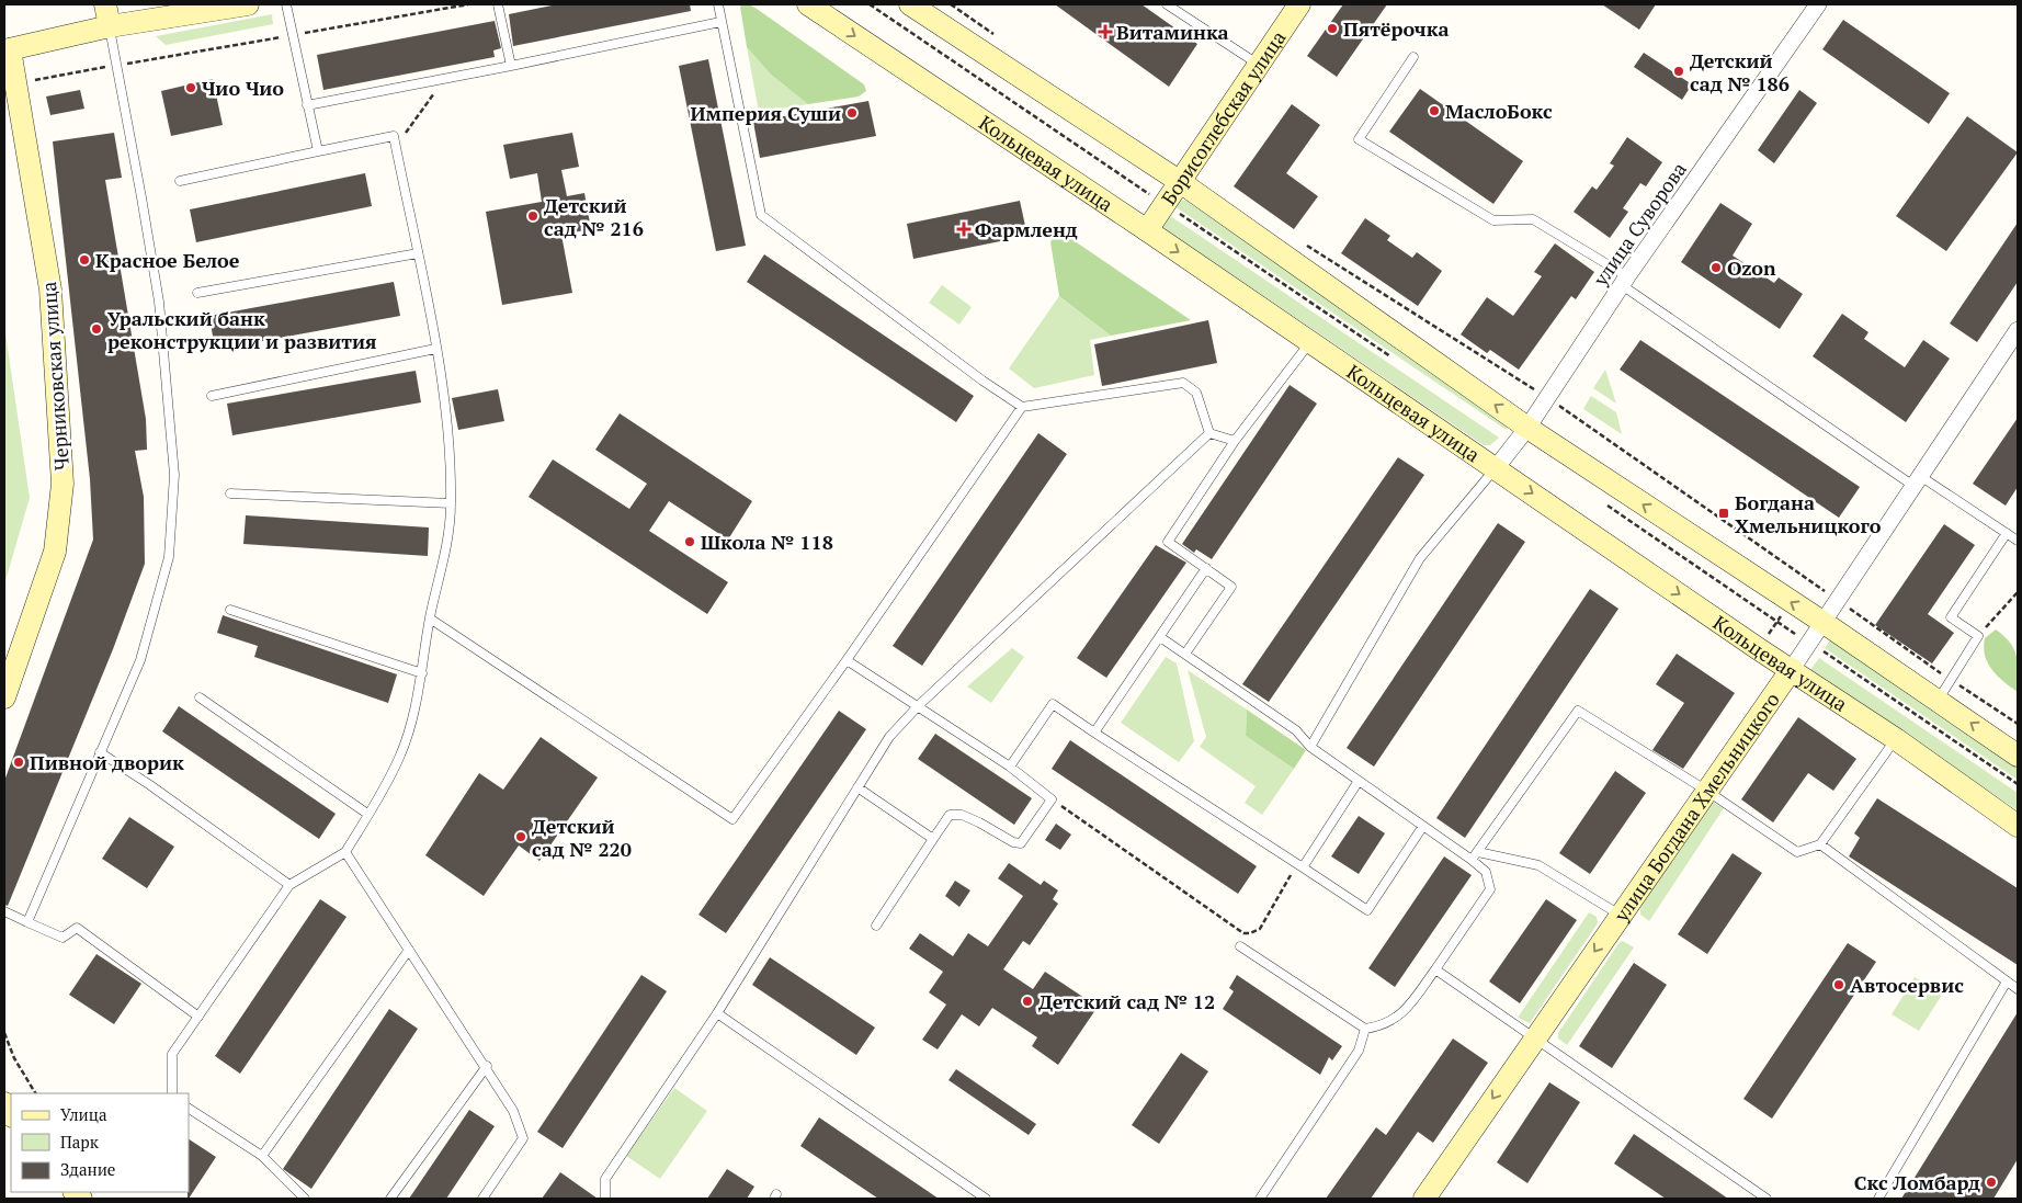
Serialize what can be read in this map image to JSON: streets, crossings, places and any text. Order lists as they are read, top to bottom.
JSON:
{
  "streets": {
    "main road": [
      "Борисоглебская улица",
      "Кольцевая улица",
      "Черниковская улица",
      "улица Богдана Хмельницкого"
    ],
    "street": ["улица Суворова"]
  },
  "crossings": [
    ["Борисоглебская улица", "Кольцевая улица"],
    ["Кольцевая улица", "улица Суворова"],
    ["Кольцевая улица", "улица Богдана Хмельницкого"]
  ],
  "places": {
    "other": [
      "Пятёрочка",
      "Детский сад № 186",
      "Чио Чио",
      "МаслоБокс",
      "Империя Суши",
      "Детский сад № 216",
      "Красное Белое",
      "Ozon",
      "Уральский банк реконструкции и развития",
      "Школа № 118",
      "Пивной дворик",
      "Детский сад № 220",
      "Автосервис",
      "Детский сад № 12",
      "Скс Ломбард"
    ],
    "health": ["Витаминка", "Фармленд"],
    "transit": ["Богдана Хмельницкого"]
  },
  "legend": ["Улица", "Парк", "Здание"]
}
